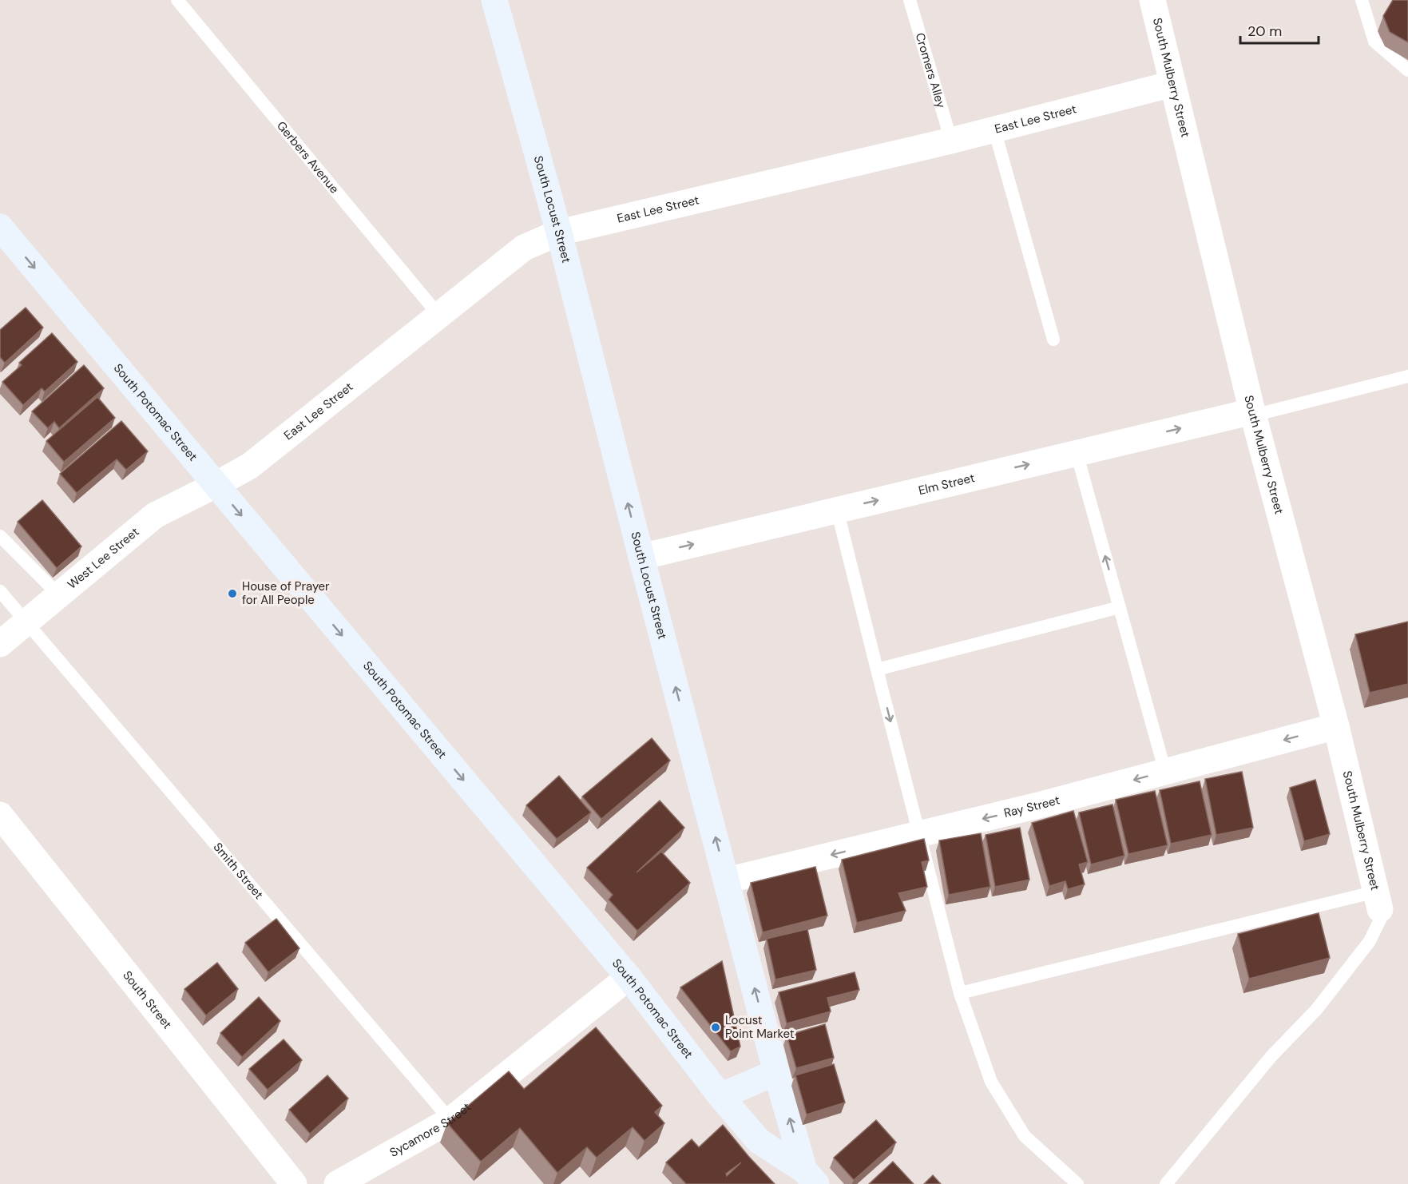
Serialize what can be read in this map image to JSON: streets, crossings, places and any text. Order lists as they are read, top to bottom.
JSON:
{
  "streets": {
    "main road": ["South Locust Street", "South Potomac Street"],
    "street": [
      "South Mulberry Street",
      "East Lee Street",
      "Elm Street",
      "West Lee Street",
      "Ray Street",
      "South Street",
      "Sycamore Street"
    ],
    "lane": ["Cromers Alley", "Gerbers Avenue", "Smith Street"]
  },
  "crossings": [
    ["Cromers Alley", "East Lee Street"],
    ["South Mulberry Street", "East Lee Street"],
    ["South Mulberry Street", "Elm Street"],
    ["South Mulberry Street", "Ray Street"],
    ["East Lee Street", "Gerbers Avenue"],
    ["East Lee Street", "South Locust Street"],
    ["East Lee Street", "South Potomac Street"],
    ["East Lee Street", "West Lee Street"],
    ["South Locust Street", "South Potomac Street"],
    ["South Locust Street", "Elm Street"],
    ["South Locust Street", "Ray Street"],
    ["South Potomac Street", "West Lee Street"],
    ["South Potomac Street", "Sycamore Street"],
    ["West Lee Street", "Smith Street"],
    ["Smith Street", "Sycamore Street"]
  ],
  "one_way": [
    "South Locust Street",
    "South Potomac Street",
    "Elm Street",
    "Ray Street"
  ],
  "places": ["House of Prayer for All People", "Locust Point Market"],
  "scale_bar": "20 m"
}
